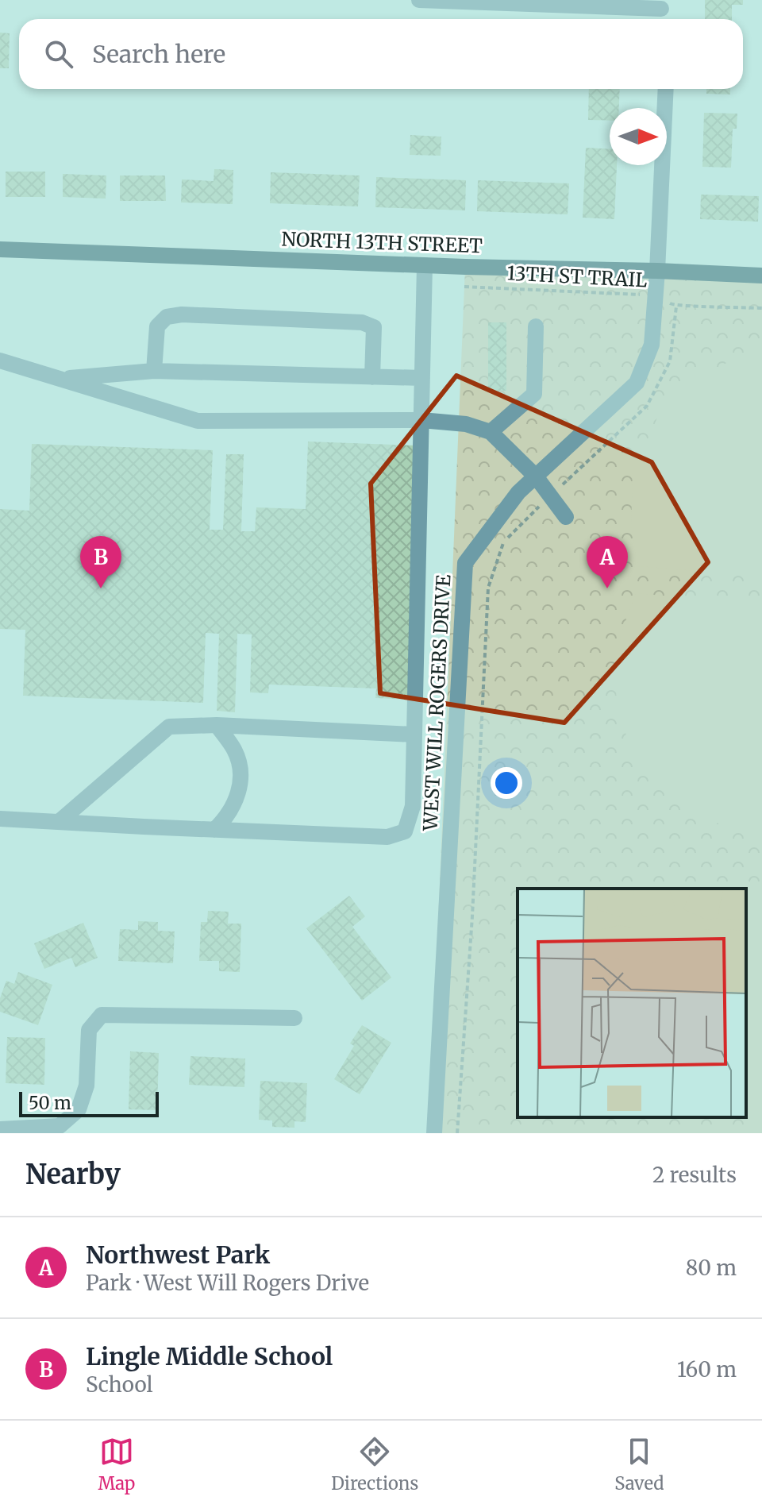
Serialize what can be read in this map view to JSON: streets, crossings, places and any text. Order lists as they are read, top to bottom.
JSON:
{
  "streets": {
    "main road": ["NORTH 13TH STREET"],
    "street": ["WEST WILL ROGERS DRIVE"],
    "path": ["13TH ST TRAIL"]
  },
  "crossings": [
    ["NORTH 13TH STREET", "WEST WILL ROGERS DRIVE"],
    ["13TH ST TRAIL", "WEST WILL ROGERS DRIVE"]
  ],
  "scale_bar": "50 m",
  "north": "right",
  "page": {
    "search": "Search here",
    "pins": ["A", "B"],
    "scale": "50 m",
    "heading": ["Nearby", "2 results"],
    "list": [
      {
        "mark": "A",
        "name": "Northwest Park",
        "note": "Park · West Will Rogers Drive",
        "value": "80 m"
      },
      {
        "mark": "B",
        "name": "Lingle Middle School",
        "note": "School",
        "value": "160 m"
      }
    ],
    "nav": ["Map", "Directions", "Saved"]
  }
}
